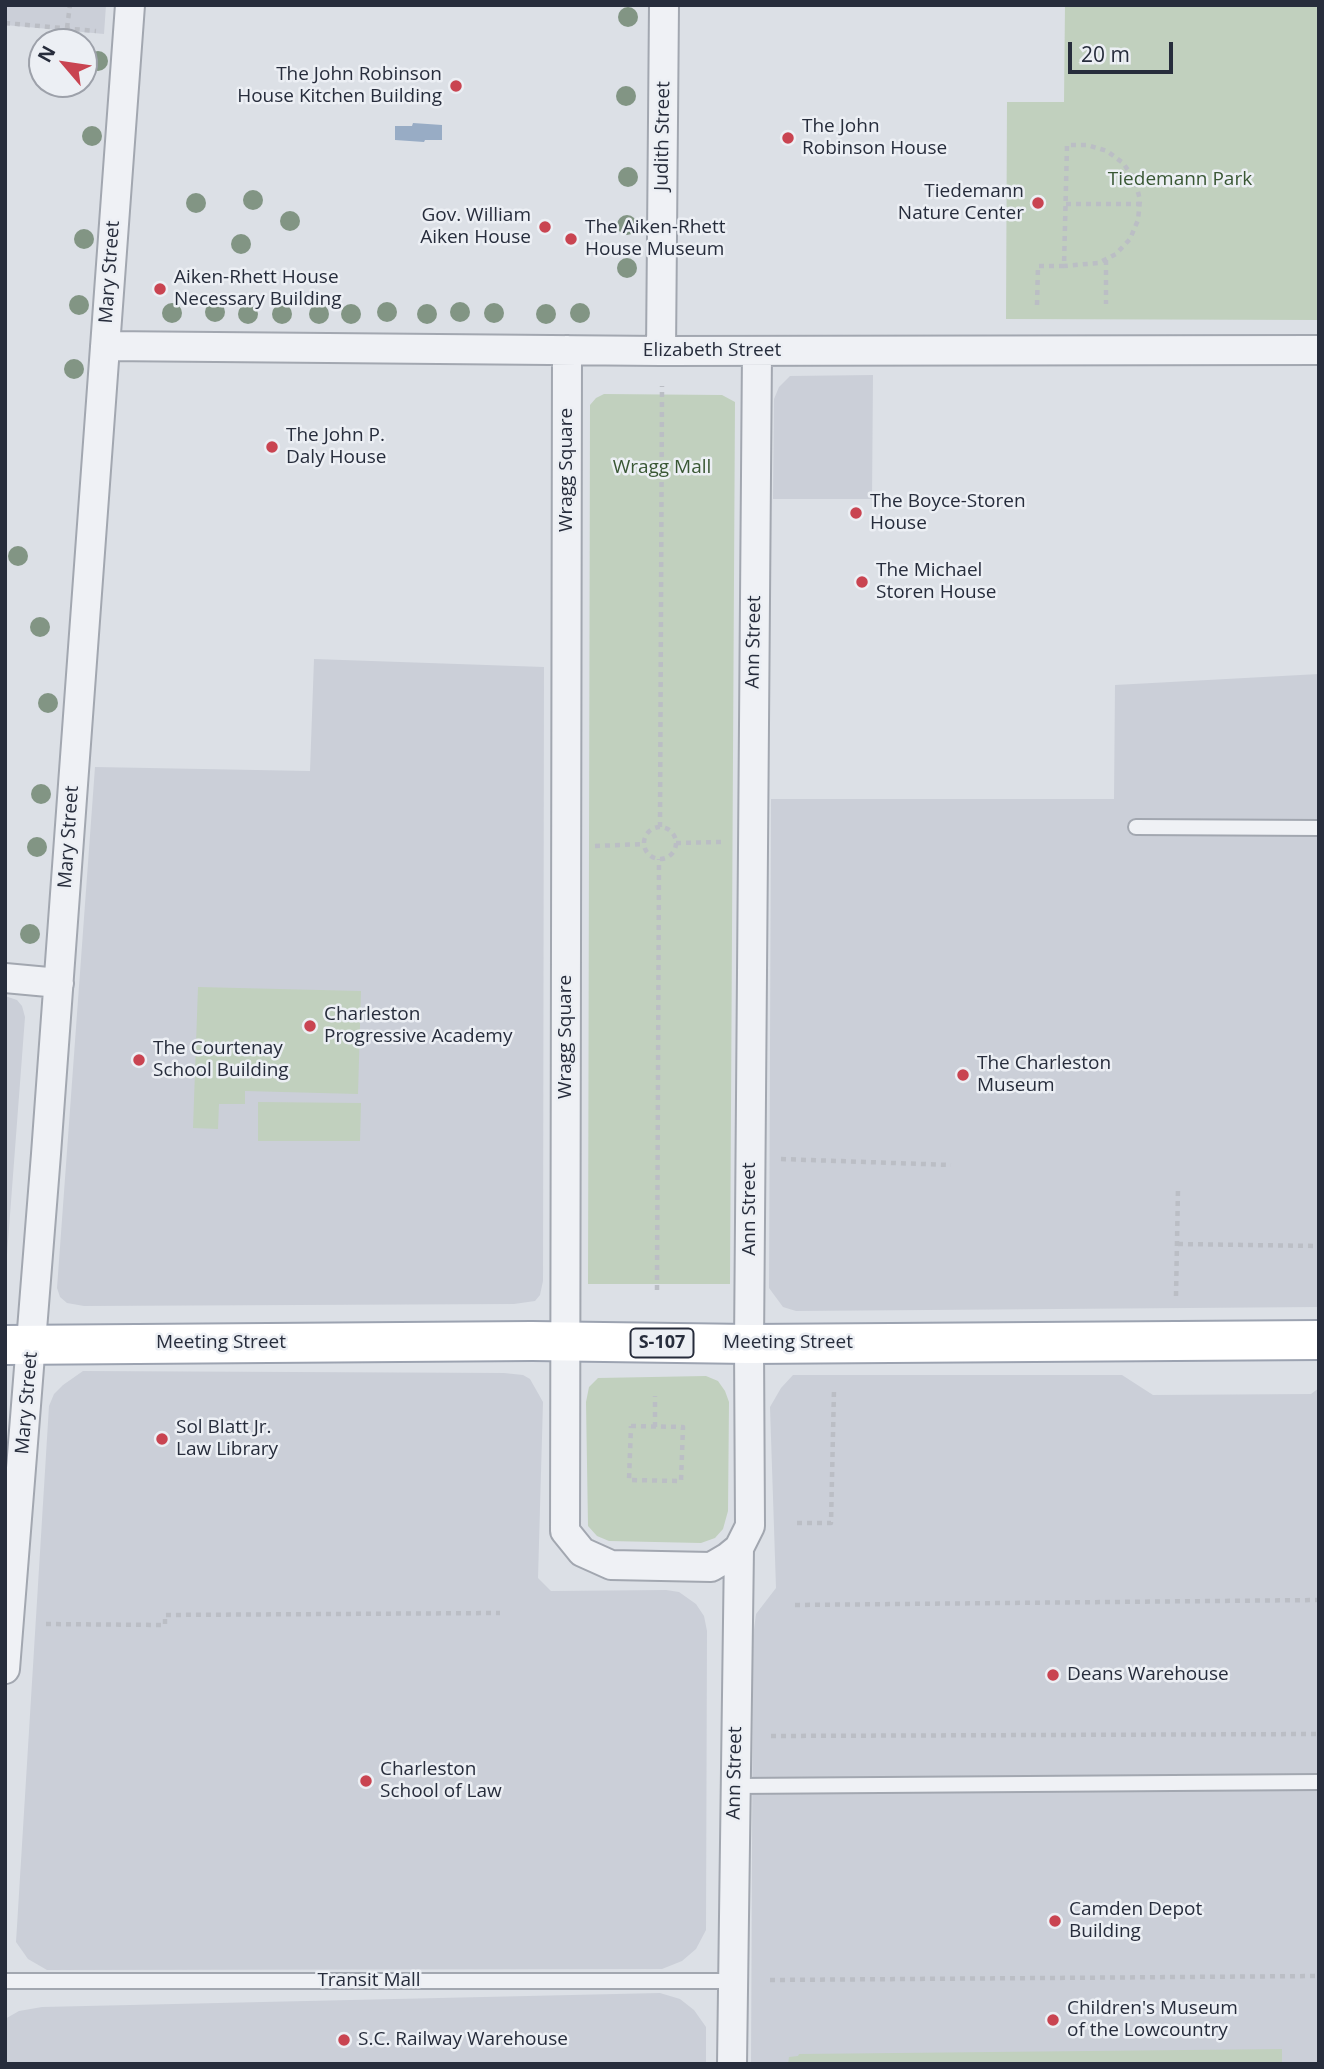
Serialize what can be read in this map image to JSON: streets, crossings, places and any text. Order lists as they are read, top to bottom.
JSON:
{
  "streets": {
    "main road": ["Meeting Street", "S-107"],
    "street": [
      "Judith Street",
      "Mary Street",
      "Elizabeth Street",
      "Wragg Square",
      "Ann Street"
    ],
    "lane": ["Transit Mall"]
  },
  "crossings": [
    ["Judith Street", "Elizabeth Street"],
    ["Mary Street", "Elizabeth Street"],
    ["Mary Street", "Meeting Street"],
    ["Elizabeth Street", "Wragg Square"],
    ["Elizabeth Street", "Ann Street"],
    ["Wragg Square", "Ann Street"],
    ["Wragg Square", "Meeting Street"],
    ["Ann Street", "Meeting Street"],
    ["Ann Street", "Transit Mall"]
  ],
  "parks": ["Tiedemann Park", "Wragg Mall"],
  "places": [
    "The John Robinson House Kitchen Building",
    "The John Robinson House",
    "Tiedemann Nature Center",
    "Gov. William Aiken House",
    "The Aiken-Rhett House Museum",
    "Aiken-Rhett House Necessary Building",
    "The John P. Daly House",
    "The Boyce-Storen House",
    "The Michael Storen House",
    "Charleston Progressive Academy",
    "The Courtenay School Building",
    "The Charleston Museum",
    "Sol Blatt Jr. Law Library",
    "Deans Warehouse",
    "Charleston School of Law",
    "Camden Depot Building",
    "Children's Museum of the Lowcountry",
    "S.C. Railway Warehouse"
  ],
  "scale_bar": "20 m",
  "north": "top left"
}
